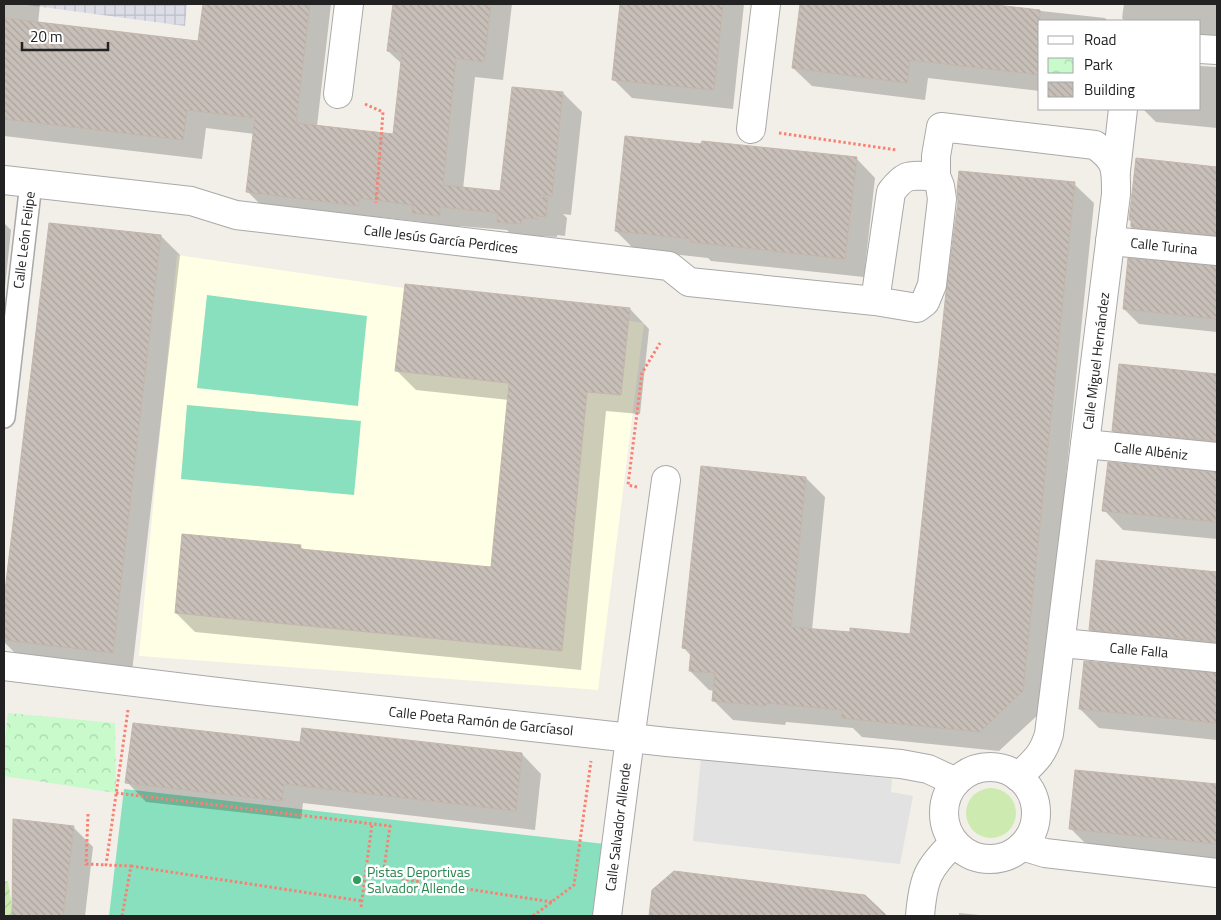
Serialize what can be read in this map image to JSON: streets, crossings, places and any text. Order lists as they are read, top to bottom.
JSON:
{
  "streets": {
    "street": [
      "Calle Jesús García Perdices",
      "Calle León Felipe",
      "Calle Turina",
      "Calle Miguel Hernández",
      "Calle Albéniz",
      "Calle Falla",
      "Calle Poeta Ramón de Garcíasol",
      "Calle Salvador Allende"
    ]
  },
  "crossings": [
    ["Calle Jesús García Perdices", "Calle León Felipe"],
    ["Calle Turina", "Calle Miguel Hernández"],
    ["Calle Miguel Hernández", "Calle Albéniz"],
    ["Calle Miguel Hernández", "Calle Falla"],
    ["Calle Miguel Hernández", "Calle Poeta Ramón de Garcíasol"],
    ["Calle Poeta Ramón de Garcíasol", "Calle Salvador Allende"]
  ],
  "places": ["Pistas Deportivas Salvador Allende"],
  "legend": ["Road", "Park", "Building"],
  "scale_bar": "20 m"
}
